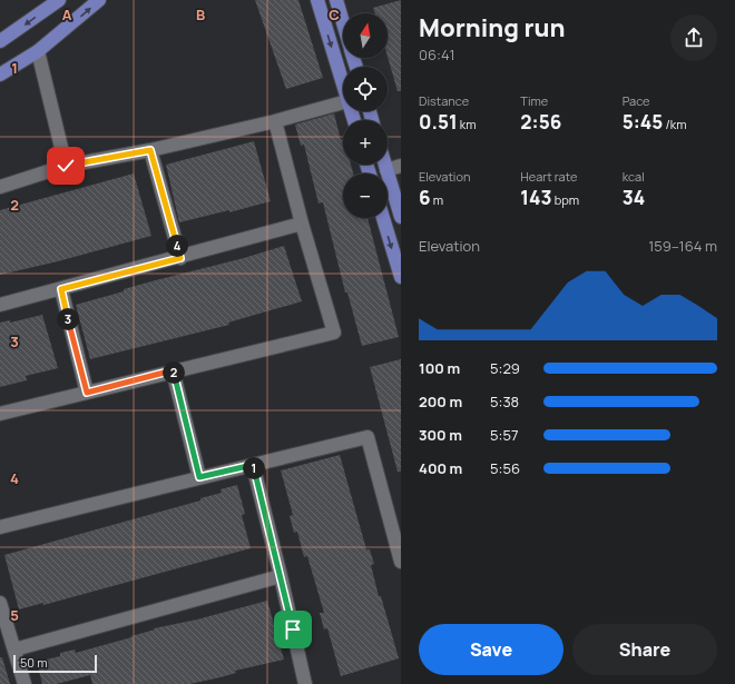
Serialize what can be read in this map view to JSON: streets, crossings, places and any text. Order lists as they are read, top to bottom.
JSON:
{
  "scale_bar": "50 m",
  "north": "top",
  "page": {
    "heading": ["Morning run", "06:41"],
    "map_buttons": ["+", "−"],
    "stats": [
      ["Distance", "0.51 km"],
      ["Time", "2:56"],
      ["Pace", "5:45 /km"],
      ["Elevation", "6 m"],
      ["Heart rate", "143 bpm"],
      ["kcal", "34"]
    ],
    "chart": ["Elevation", "159–164 m"],
    "pins": [
      "4",
      "3",
      "2",
      "1"
    ],
    "list": [
      {
        "name": "100 m",
        "note": "5:29"
      },
      {
        "name": "200 m",
        "note": "5:38"
      },
      {
        "name": "300 m",
        "note": "5:57"
      },
      {
        "name": "400 m",
        "note": "5:56"
      }
    ],
    "buttons": ["Save", "Share"],
    "scale": "50 m"
  },
  "grid": {
    "columns": ["A", "B", "C"],
    "rows": [
      "1",
      "2",
      "3",
      "4",
      "5"
    ]
  }
}
